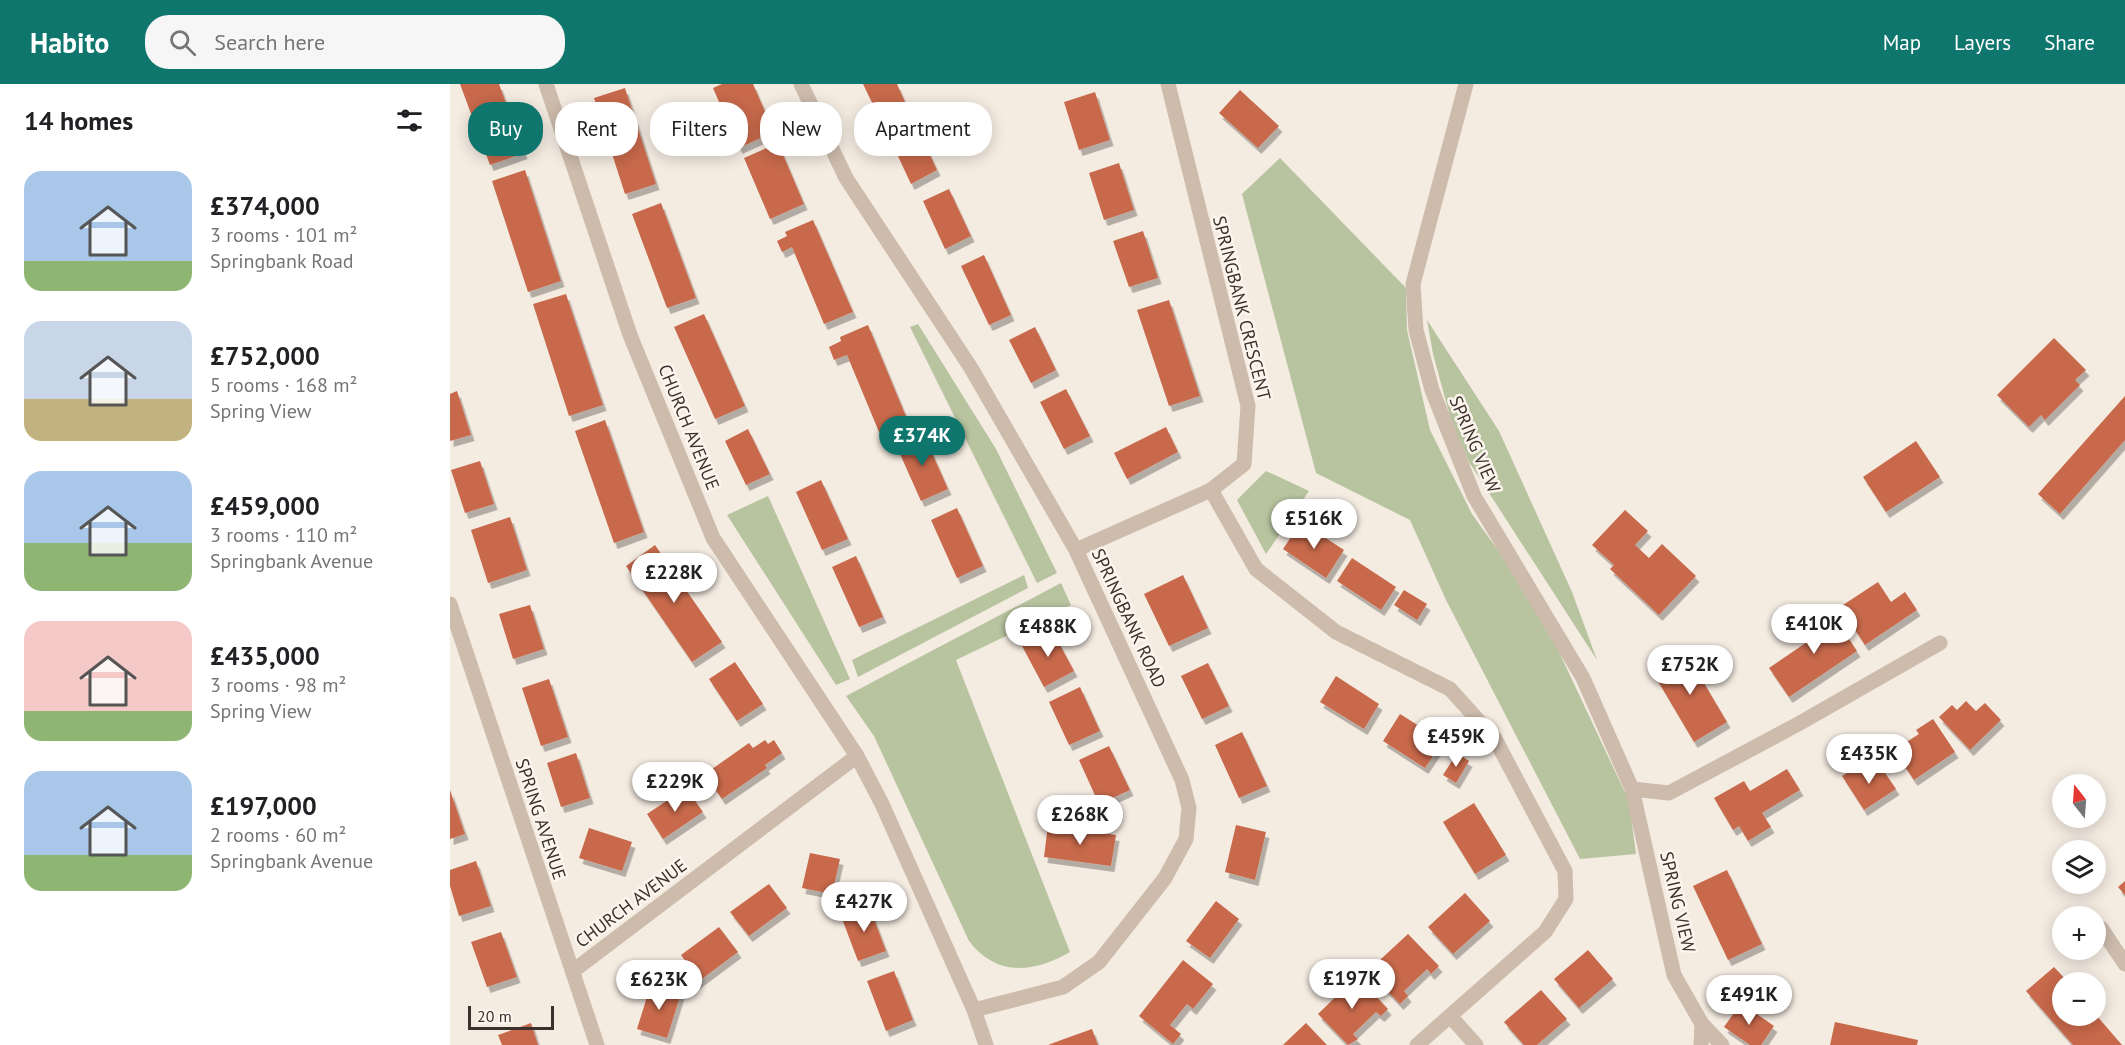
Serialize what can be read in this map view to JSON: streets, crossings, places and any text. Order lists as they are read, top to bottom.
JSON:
{
  "streets": {
    "street": [
      "SPRINGBANK CRESCENT",
      "CHURCH AVENUE",
      "SPRING VIEW",
      "SPRINGBANK ROAD",
      "SPRING AVENUE"
    ]
  },
  "crossings": [
    ["SPRINGBANK CRESCENT", "SPRINGBANK ROAD"],
    ["CHURCH AVENUE", "SPRINGBANK ROAD"],
    ["CHURCH AVENUE", "SPRING AVENUE"]
  ],
  "scale_bar": "20 m",
  "north": "top",
  "page": {
    "header": "Habito",
    "search": "Search here",
    "nav": ["Map", "Layers", "Share"],
    "heading": "14 homes",
    "chip": [
      "Buy",
      "Rent",
      "Filters",
      "New",
      "Apartment"
    ],
    "list": [
      {
        "name": "£374,000",
        "note": "3 rooms · 101 m² · Springbank Road"
      },
      {
        "name": "£752,000",
        "note": "5 rooms · 168 m² · Spring View"
      },
      {
        "name": "£459,000",
        "note": "3 rooms · 110 m² · Springbank Avenue"
      },
      {
        "name": "£435,000",
        "note": "3 rooms · 98 m² · Spring View"
      },
      {
        "name": "£197,000",
        "note": "2 rooms · 60 m² · Springbank Avenue"
      }
    ],
    "price": [
      "£374K",
      "£516K",
      "£228K",
      "£410K",
      "£488K",
      "£752K",
      "£459K",
      "£435K",
      "£229K",
      "£268K",
      "£427K",
      "£197K",
      "£623K",
      "£491K"
    ],
    "map_buttons": ["+", "−"],
    "scale": "20 m"
  }
}
